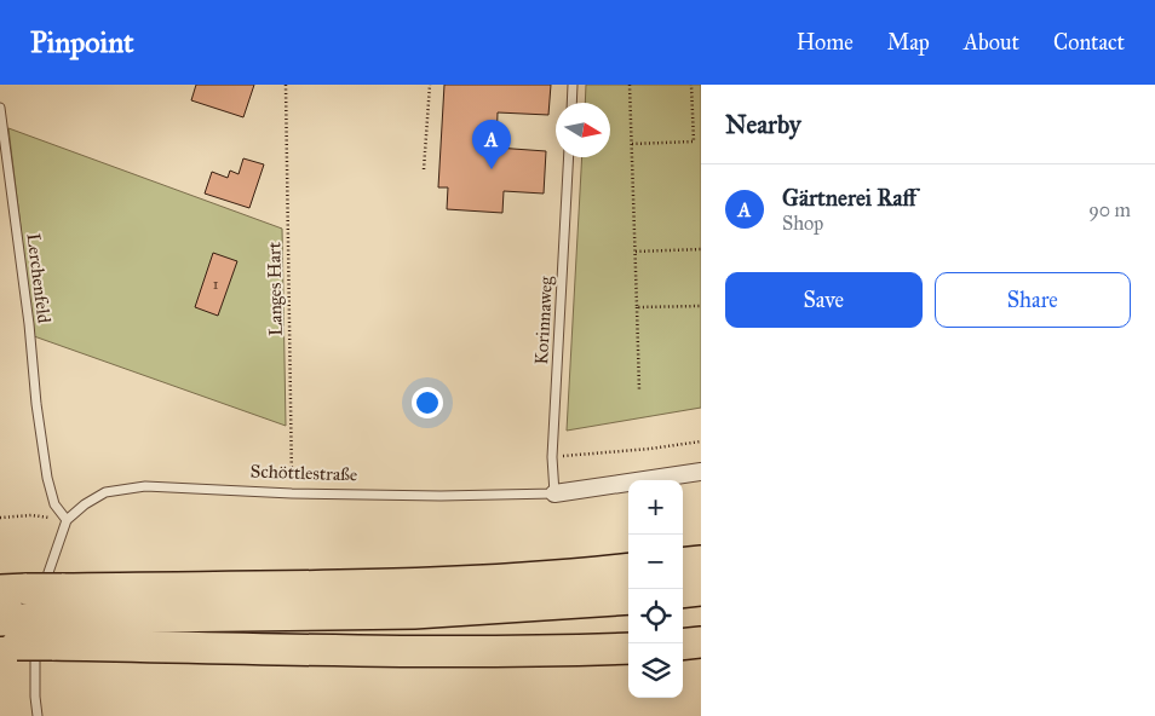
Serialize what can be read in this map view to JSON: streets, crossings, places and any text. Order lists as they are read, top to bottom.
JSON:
{
  "streets": {
    "street": ["Schöttlestraße"],
    "lane": ["Lerchenfeld", "Korinnaweg"],
    "path": ["Langes Hart"]
  },
  "crossings": [
    ["Lerchenfeld", "Schöttlestraße"],
    ["Langes Hart", "Schöttlestraße"],
    ["Korinnaweg", "Schöttlestraße"]
  ],
  "house_numbers": ["1"],
  "north": "right",
  "page": {
    "header": "Pinpoint",
    "nav": [
      "Home",
      "Map",
      "About",
      "Contact"
    ],
    "heading": "Nearby",
    "pins": "A",
    "list": [
      {
        "mark": "A",
        "name": "Gärtnerei Raff",
        "note": "Shop",
        "value": "90 m"
      }
    ],
    "buttons": ["Save", "Share"],
    "map_buttons": ["+", "−"]
  }
}
